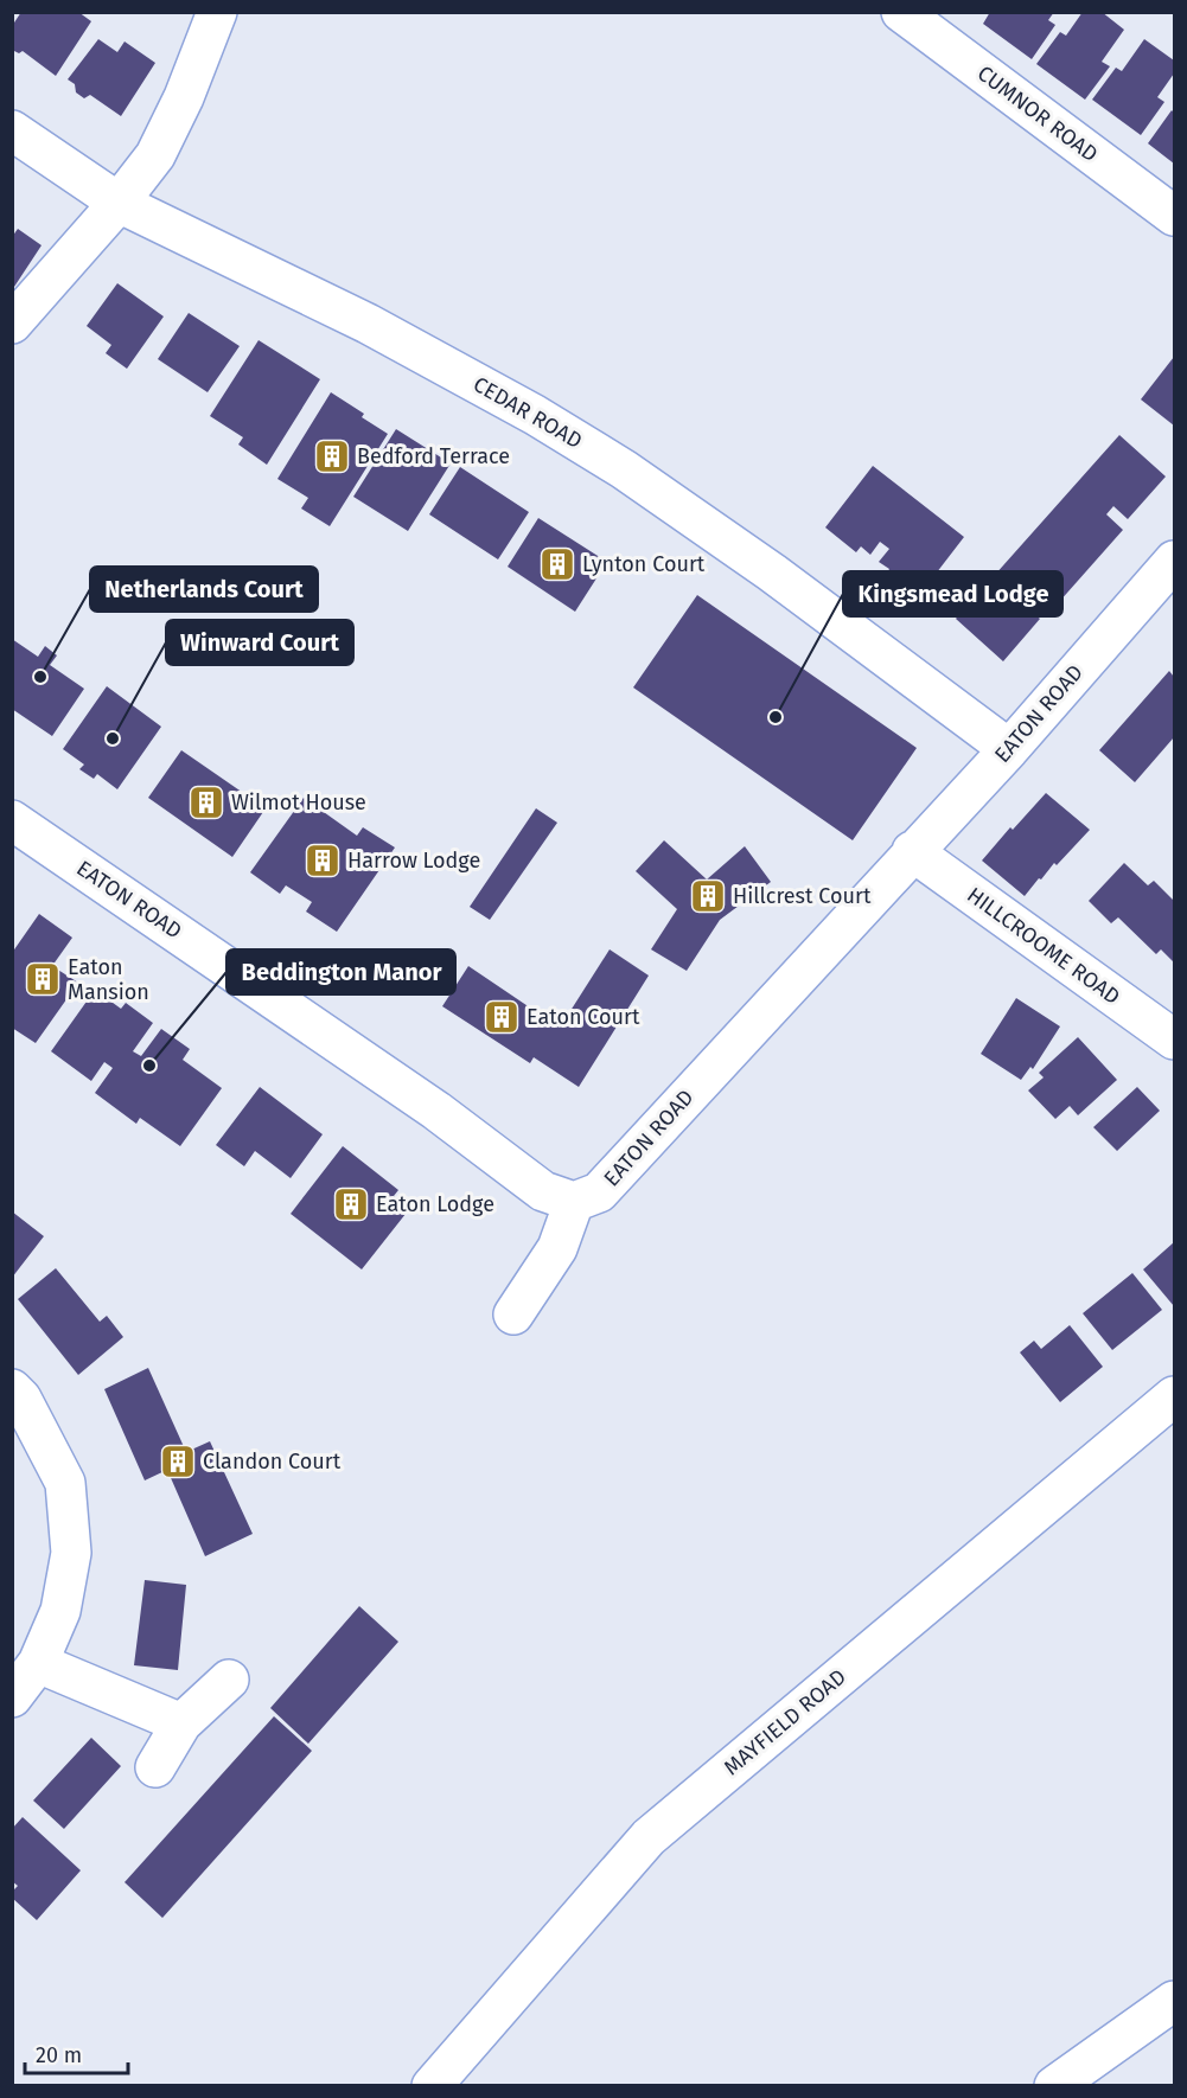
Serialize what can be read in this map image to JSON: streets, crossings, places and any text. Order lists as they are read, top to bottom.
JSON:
{
  "streets": {
    "street": [
      "CUMNOR ROAD",
      "CEDAR ROAD",
      "EATON ROAD",
      "HILLCROOME ROAD",
      "MAYFIELD ROAD"
    ]
  },
  "crossings": [
    ["CEDAR ROAD", "EATON ROAD"],
    ["EATON ROAD", "HILLCROOME ROAD"]
  ],
  "places": {
    "building": [
      "Bedford Terrace",
      "Lynton Court",
      "Wilmot House",
      "Harrow Lodge",
      "Hillcrest Court",
      "Eaton Mansion",
      "Eaton Court",
      "Eaton Lodge",
      "Clandon Court"
    ],
    "other": [
      "Netherlands Court",
      "Kingsmead Lodge",
      "Winward Court",
      "Beddington Manor"
    ]
  },
  "scale_bar": "20 m"
}
